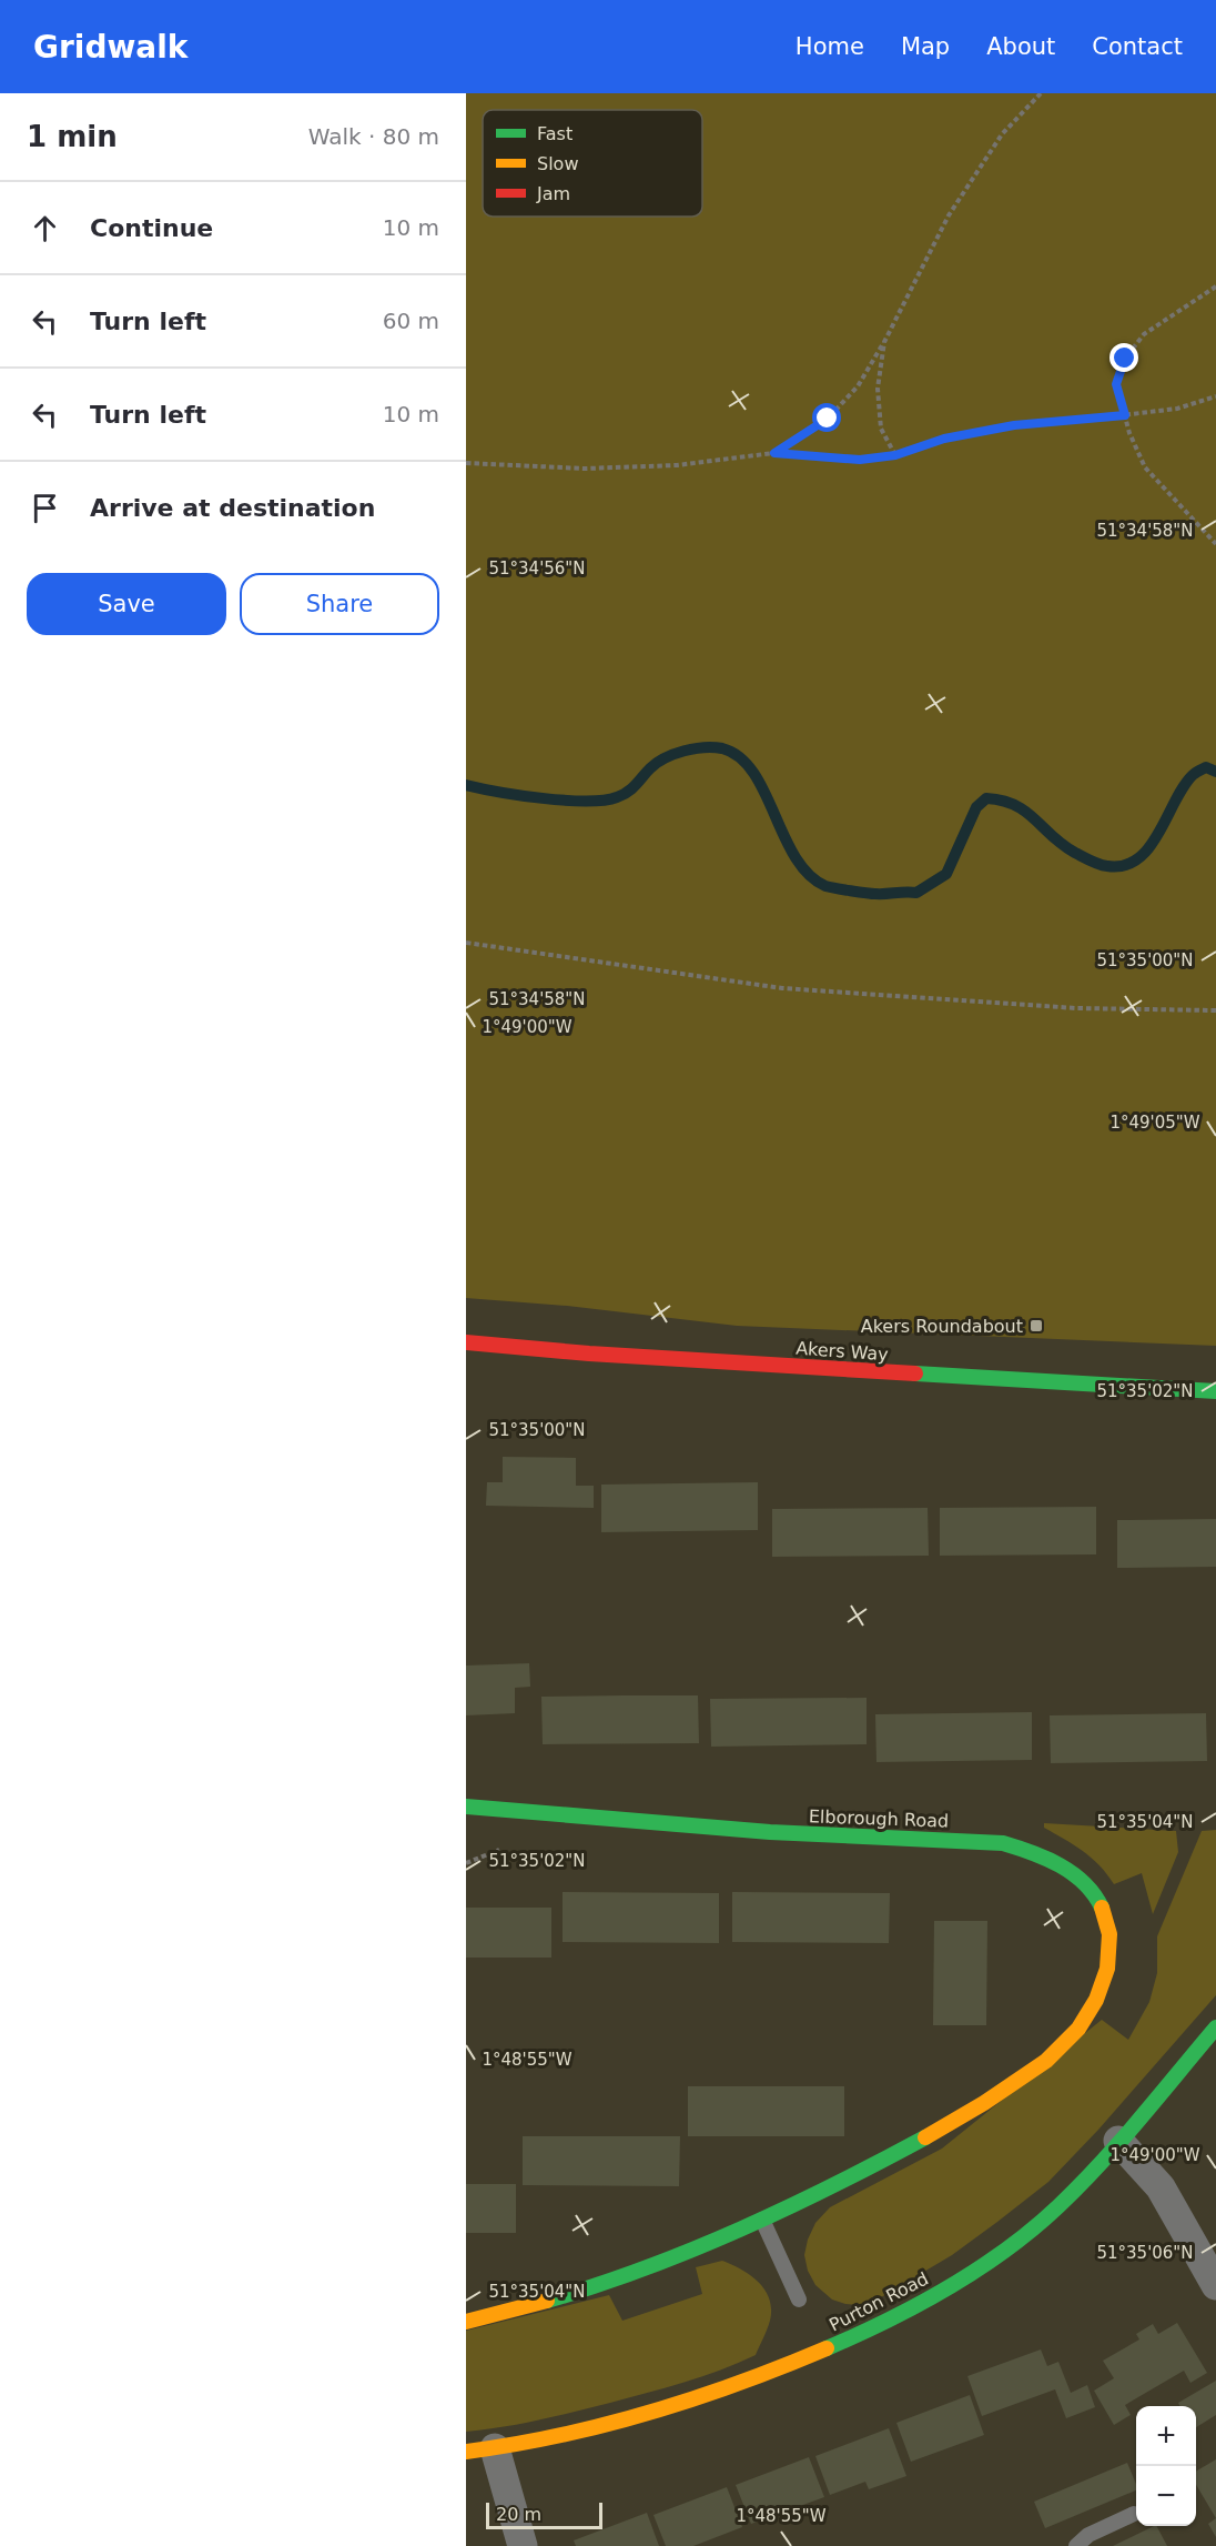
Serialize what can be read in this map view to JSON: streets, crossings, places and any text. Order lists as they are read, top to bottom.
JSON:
{
  "streets": {
    "street": ["Akers Way", "Elborough Road", "Purton Road"]
  },
  "places": {
    "transit": ["Akers Roundabout"]
  },
  "legend": ["Fast", "Slow", "Jam"],
  "scale_bar": "20 m",
  "page": {
    "header": "Gridwalk",
    "nav": [
      "Home",
      "Map",
      "About",
      "Contact"
    ],
    "heading": ["1 min", "Walk · 80 m"],
    "list": [
      ["Continue", "10 m"],
      ["Turn left", "60 m"],
      ["Turn left", "10 m"],
      "Arrive at destination"
    ],
    "buttons": ["Save", "Share"],
    "map_buttons": ["+", "−"],
    "scale": "20 m"
  },
  "coordinates": [
    "51°34'58\"N",
    "51°34'56\"N",
    "51°35'00\"N",
    "1°49'00\"W",
    "1°49'05\"W",
    "51°35'02\"N",
    "51°35'04\"N",
    "1°48'55\"W",
    "51°35'06\"N"
  ]
}
